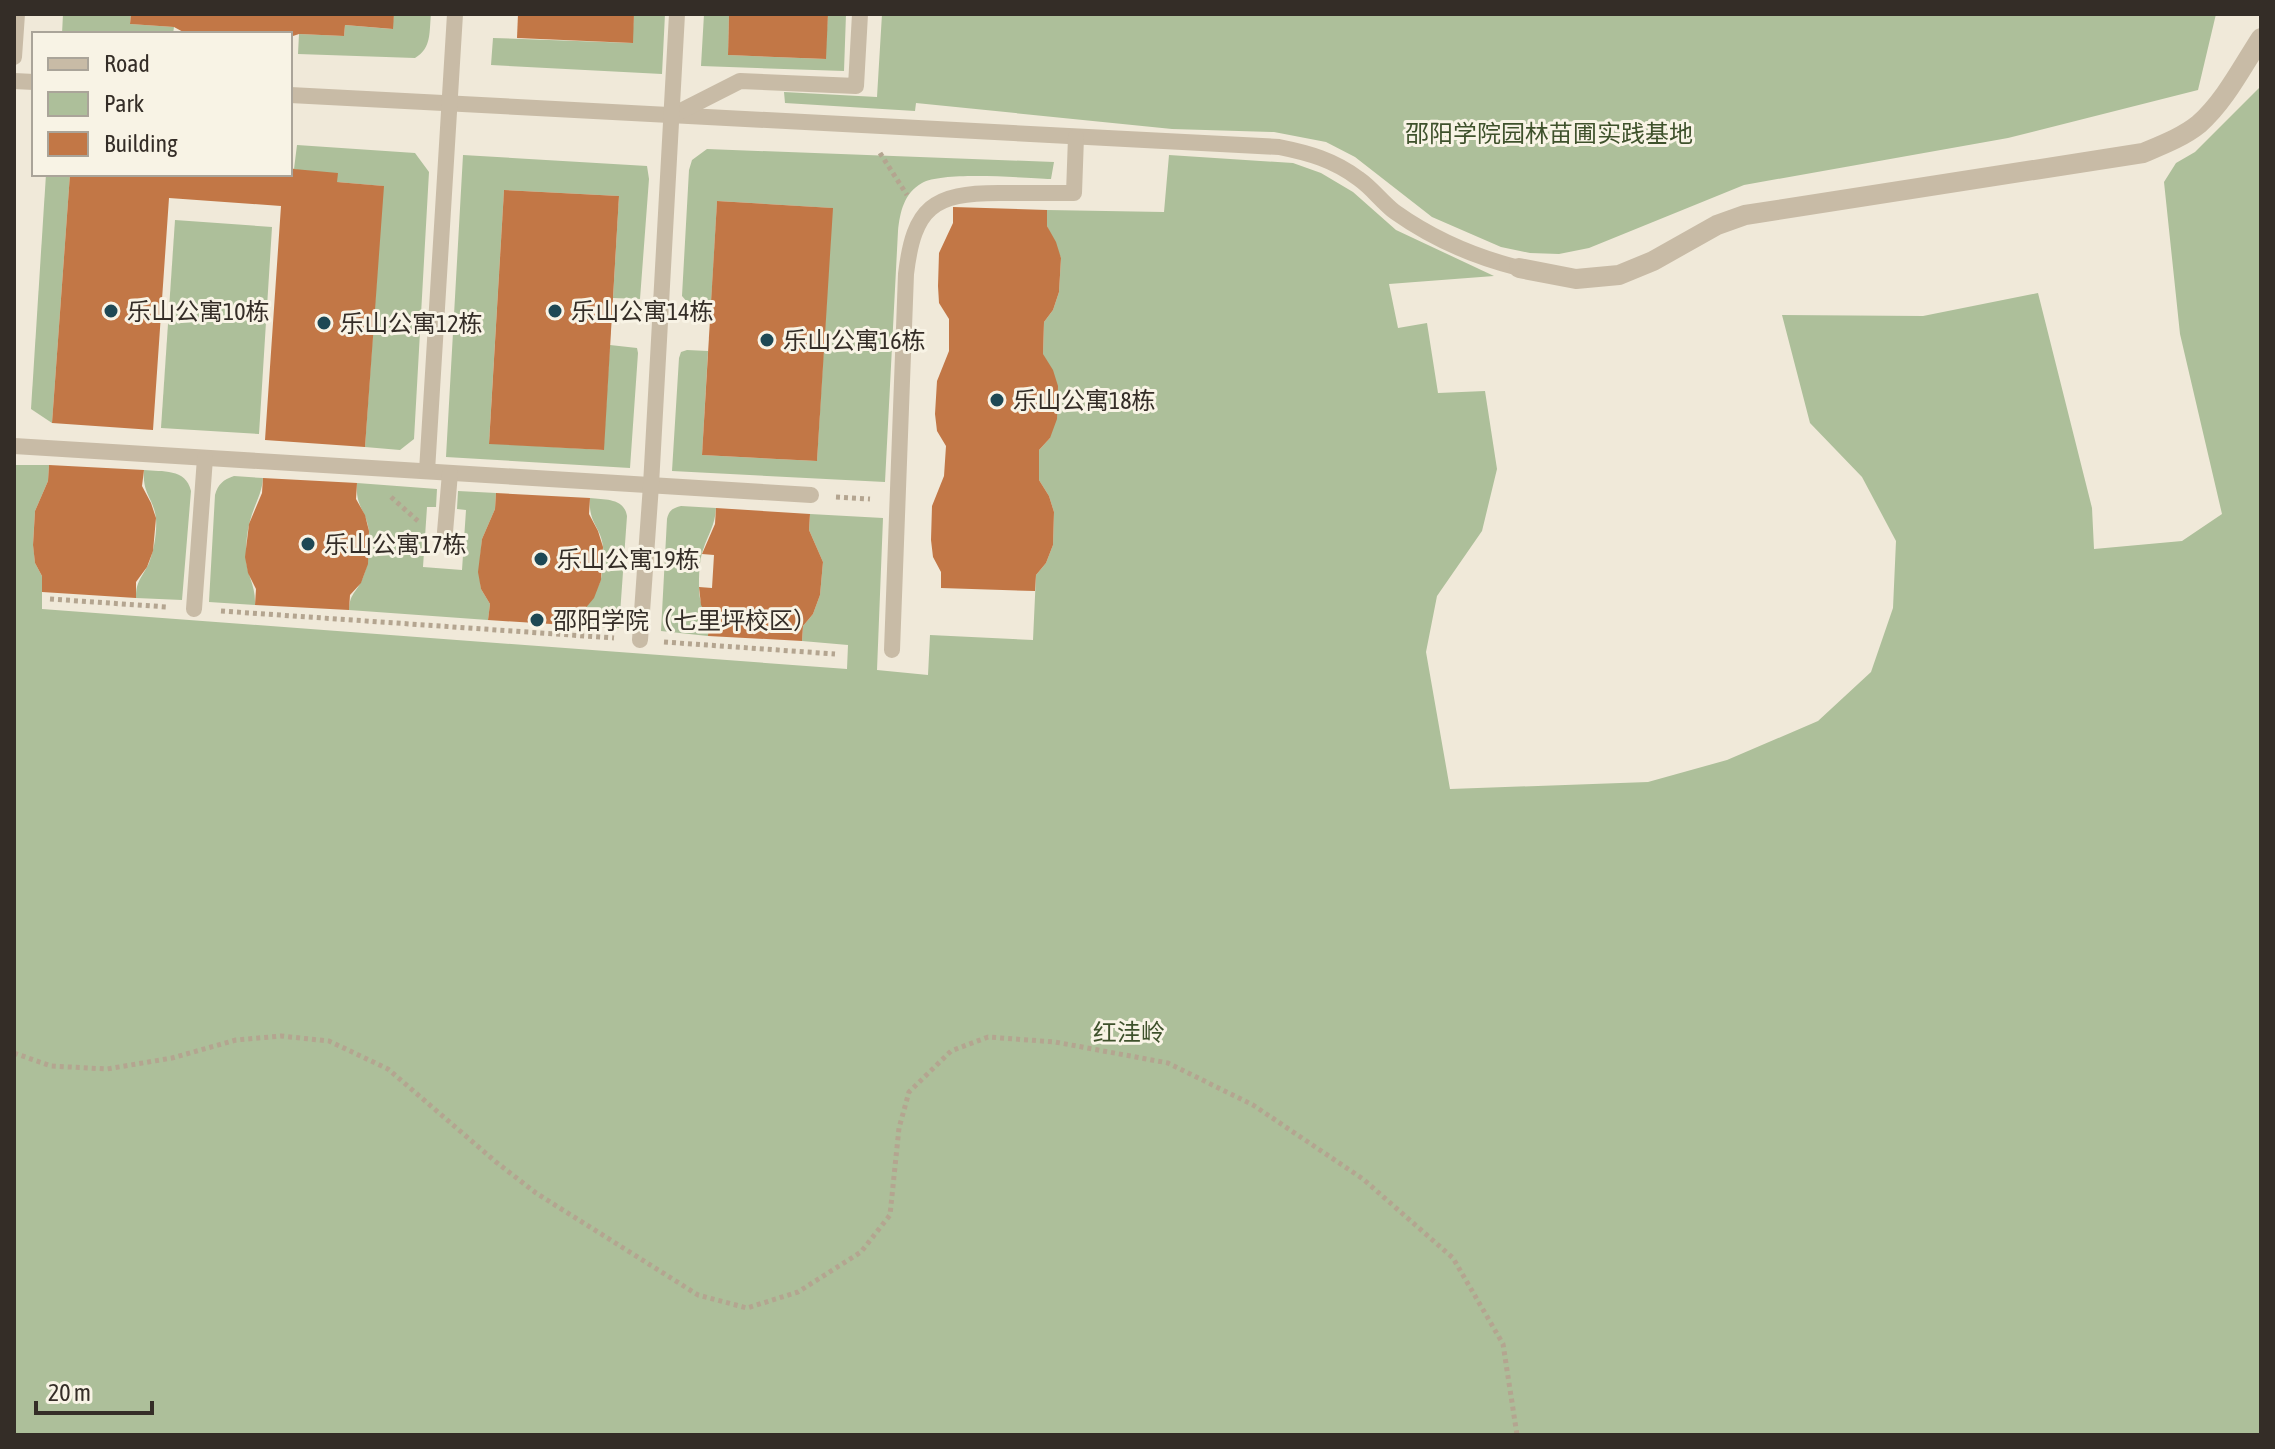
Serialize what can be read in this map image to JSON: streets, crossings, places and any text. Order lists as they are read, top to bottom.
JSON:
{
  "parks": ["邵阳学院园林苗圃实践基地", "红洼岭"],
  "places": [
    "乐山公寓10栋",
    "乐山公寓14栋",
    "乐山公寓12栋",
    "乐山公寓16栋",
    "乐山公寓18栋",
    "乐山公寓17栋",
    "乐山公寓19栋",
    "邵阳学院（七里坪校区）"
  ],
  "legend": ["Road", "Park", "Building"],
  "scale_bar": "20 m"
}
